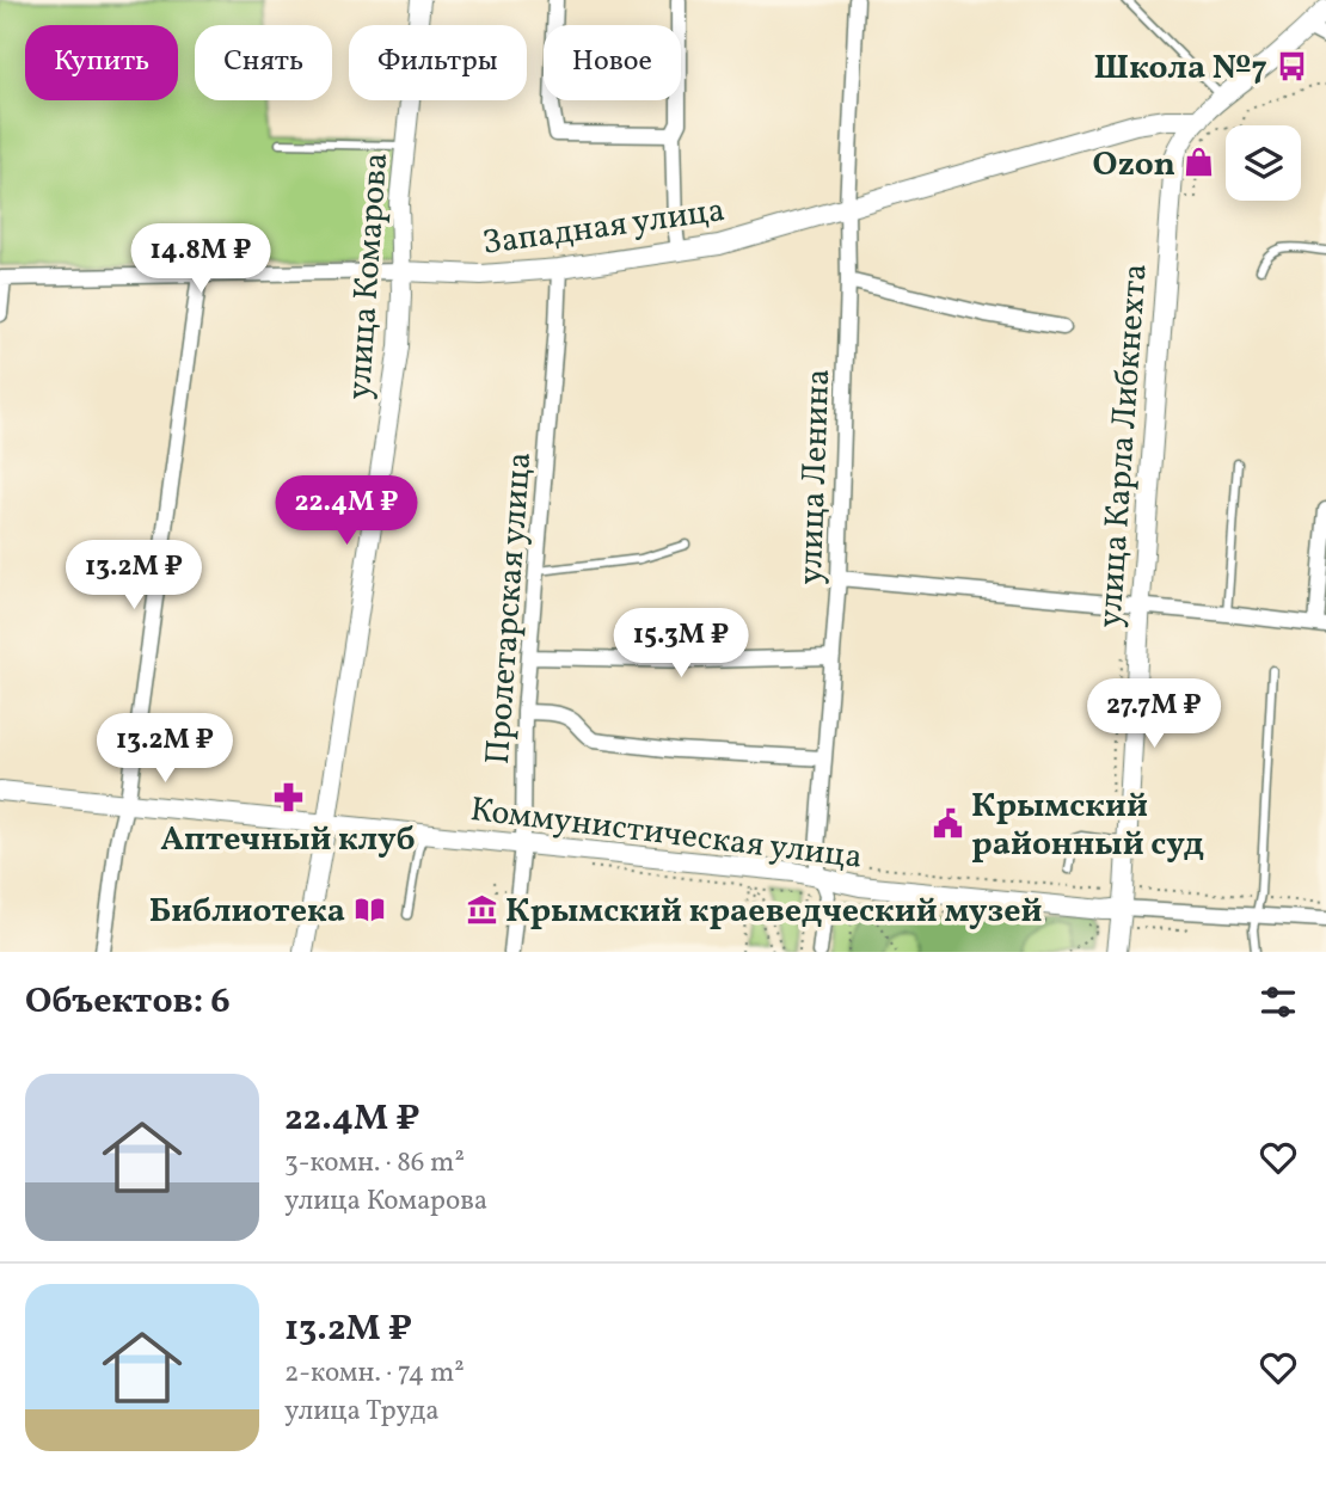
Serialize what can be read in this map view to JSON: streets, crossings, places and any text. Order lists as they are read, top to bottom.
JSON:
{
  "streets": {
    "main road": [
      "Западная улица",
      "улица Комарова",
      "улица Карла Либкнехта",
      "Коммунистическая улица"
    ],
    "street": ["улица Ленина", "Пролетарская улица"]
  },
  "crossings": [
    ["Западная улица", "улица Комарова"],
    ["Западная улица", "улица Карла Либкнехта"],
    ["Западная улица", "улица Ленина"],
    ["Западная улица", "Пролетарская улица"],
    ["улица Комарова", "Коммунистическая улица"],
    ["улица Карла Либкнехта", "Коммунистическая улица"],
    ["улица Ленина", "Коммунистическая улица"],
    ["Пролетарская улица", "Коммунистическая улица"]
  ],
  "places": {
    "bus stop": ["Школа №7"],
    "shop": ["Ozon"],
    "pharmacy": ["Аптечный клуб"],
    "public building": ["Крымский районный суд"],
    "library": ["Библиотека"],
    "museum": ["Крымский краеведческий музей"]
  },
  "page": {
    "chip": [
      "Купить",
      "Снять",
      "Фильтры",
      "Новое"
    ],
    "price": [
      "14.8M ₽",
      "22.4M ₽",
      "13.2M ₽",
      "15.3M ₽",
      "27.7M ₽",
      "13.2M ₽"
    ],
    "heading": "Объектов: 6",
    "list": [
      {
        "name": "22.4M ₽",
        "note": "3-комн. · 86 m² · улица Комарова"
      },
      {
        "name": "13.2M ₽",
        "note": "2-комн. · 74 m² · улица Труда"
      }
    ]
  }
}
